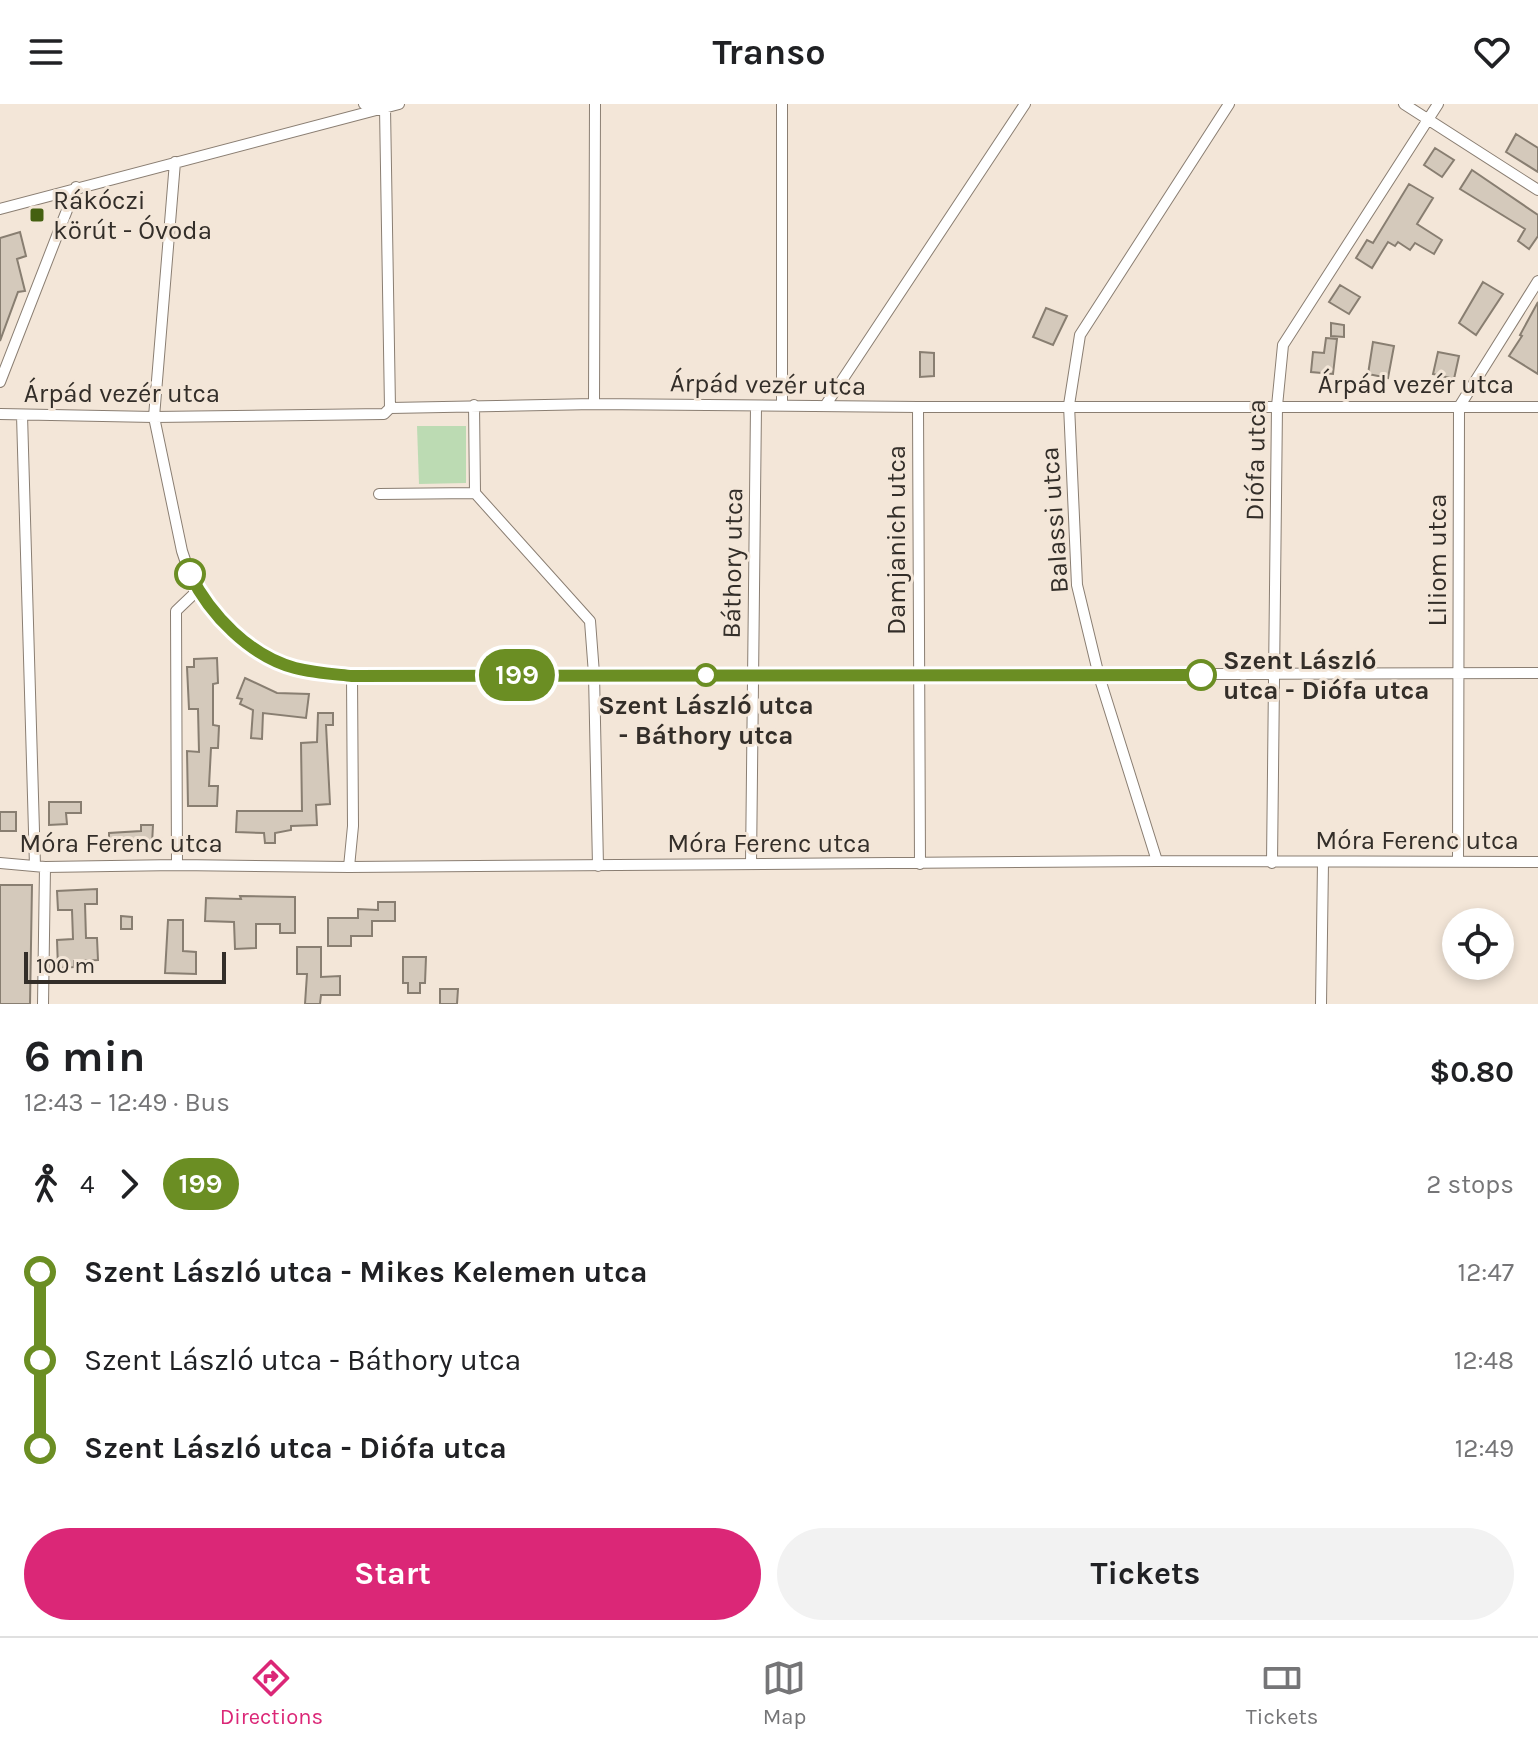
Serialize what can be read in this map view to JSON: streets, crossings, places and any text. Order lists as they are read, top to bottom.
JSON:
{
  "streets": {
    "street": [
      "Árpád vezér utca",
      "Diófa utca",
      "Balassi utca",
      "Damjanich utca",
      "Liliom utca",
      "Báthory utca",
      "Móra Ferenc utca"
    ]
  },
  "crossings": [
    ["Árpád vezér utca", "Diófa utca"],
    ["Árpád vezér utca", "Balassi utca"],
    ["Árpád vezér utca", "Damjanich utca"],
    ["Árpád vezér utca", "Liliom utca"],
    ["Árpád vezér utca", "Báthory utca"],
    ["Diófa utca", "Móra Ferenc utca"],
    ["Balassi utca", "Móra Ferenc utca"],
    ["Damjanich utca", "Móra Ferenc utca"],
    ["Liliom utca", "Móra Ferenc utca"],
    ["Báthory utca", "Móra Ferenc utca"]
  ],
  "places": {
    "transit": ["Rákóczi körút - Óvoda"],
    "other": ["Szent László utca - Báthory utca", "Szent László utca - Diófa utca"]
  },
  "lines": ["bus line 199"],
  "scale_bar": "100 m",
  "page": {
    "header": "Transo",
    "on_map": "199",
    "scale": "100 m",
    "heading": ["6 min", "12:43 – 12:49 · Bus", "$0.80"],
    "legs": ["4", "199", "2 stops"],
    "list": [
      {
        "name": "Szent László utca - Mikes Kelemen utca",
        "value": "12:47"
      },
      {
        "name": "Szent László utca - Báthory utca",
        "value": "12:48"
      },
      {
        "name": "Szent László utca - Diófa utca",
        "value": "12:49"
      }
    ],
    "buttons": ["Start", "Tickets"],
    "tabs": ["Directions", "Map", "Tickets"]
  }
}
